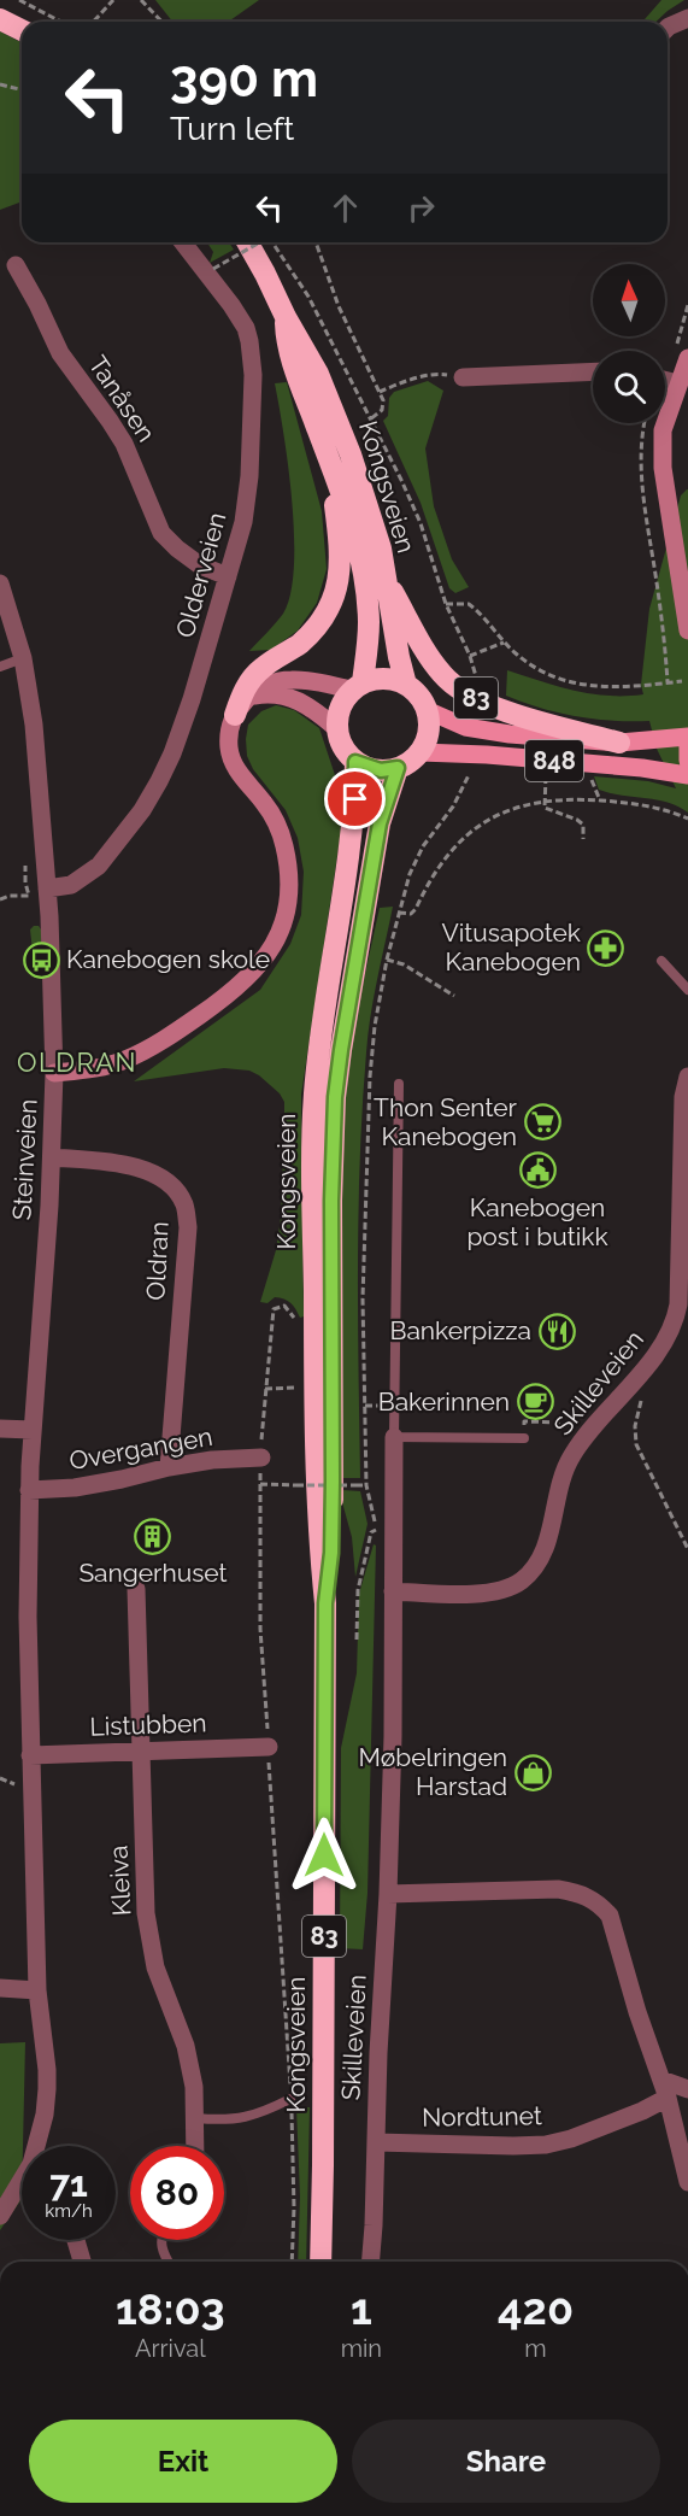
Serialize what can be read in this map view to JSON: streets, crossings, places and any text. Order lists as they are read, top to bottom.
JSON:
{
  "streets": {
    "highway": ["Kongsveien", "83"],
    "main road": ["848"],
    "street": [
      "Tanåsen",
      "Olderveien",
      "Steinveien",
      "Oldran",
      "Skilleveien",
      "Overgangen",
      "Listubben",
      "Kleiva",
      "Nordtunet"
    ]
  },
  "crossings": [
    ["Tanåsen", "Olderveien"],
    ["Kongsveien", "83"],
    ["Kongsveien", "848"],
    ["Olderveien", "Steinveien"],
    ["83", "848"],
    ["Steinveien", "Oldran"],
    ["Steinveien", "Overgangen"],
    ["Steinveien", "Listubben"],
    ["Oldran", "Overgangen"],
    ["Skilleveien", "Nordtunet"],
    ["Listubben", "Kleiva"]
  ],
  "districts": ["OLDRAN"],
  "places": {
    "pharmacy": ["Vitusapotek Kanebogen"],
    "bus stop": ["Kanebogen skole"],
    "supermarket": ["Thon Senter Kanebogen"],
    "public building": ["Kanebogen post i butikk"],
    "restaurant": ["Bankerpizza"],
    "cafe": ["Bakerinnen"],
    "building": ["Sangerhuset"],
    "shop": ["Møbelringen Harstad"]
  },
  "north": "top",
  "page": {
    "turn": ["390 m", "Turn left"],
    "speed": "71 km/h",
    "limit": "80",
    "eta": [
      "18:03",
      "Arrival",
      "1",
      "min",
      "420",
      "m"
    ],
    "buttons": ["Exit", "Share"]
  }
}
